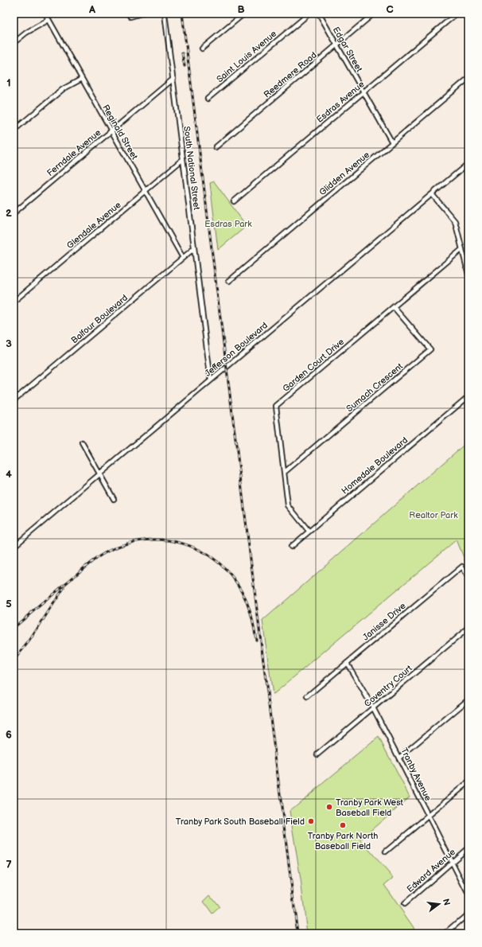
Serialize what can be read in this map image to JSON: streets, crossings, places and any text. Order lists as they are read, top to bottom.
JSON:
{
  "streets": {
    "street": [
      "Edgar Street",
      "Saint Louis Avenue",
      "Reedmere Road",
      "Esdras Avenue",
      "Reginald Street",
      "Ferndale Avenue",
      "South National Street",
      "Glidden Avenue",
      "Glendale Avenue",
      "Balfour Boulevard",
      "Jefferson Boulevard",
      "Garden Court Drive",
      "Sumach Crescent",
      "Homedale Boulevard",
      "Janisse Drive",
      "Coventry Court",
      "Tranby Avenue",
      "Edward Avenue"
    ]
  },
  "crossings": [
    ["Edgar Street", "Reedmere Road"],
    ["Edgar Street", "Esdras Avenue"],
    ["Edgar Street", "Glidden Avenue"],
    ["Reginald Street", "Ferndale Avenue"],
    ["Reginald Street", "Glendale Avenue"],
    ["Reginald Street", "Balfour Boulevard"],
    ["Ferndale Avenue", "South National Street"],
    ["South National Street", "Glendale Avenue"],
    ["South National Street", "Balfour Boulevard"],
    ["South National Street", "Jefferson Boulevard"],
    ["Garden Court Drive", "Sumach Crescent"],
    ["Garden Court Drive", "Homedale Boulevard"],
    ["Janisse Drive", "Tranby Avenue"],
    ["Coventry Court", "Tranby Avenue"],
    ["Tranby Avenue", "Edward Avenue"]
  ],
  "parks": ["Esdras Park", "Realtor Park"],
  "places": ["Tranby Park West Baseball Field", "Tranby Park South Baseball Field", "Tranby Park North Baseball Field"],
  "north": "right",
  "grid": {
    "columns": ["A", "B", "C"],
    "rows": [
      "1",
      "2",
      "3",
      "4",
      "5",
      "6",
      "7"
    ]
  }
}
